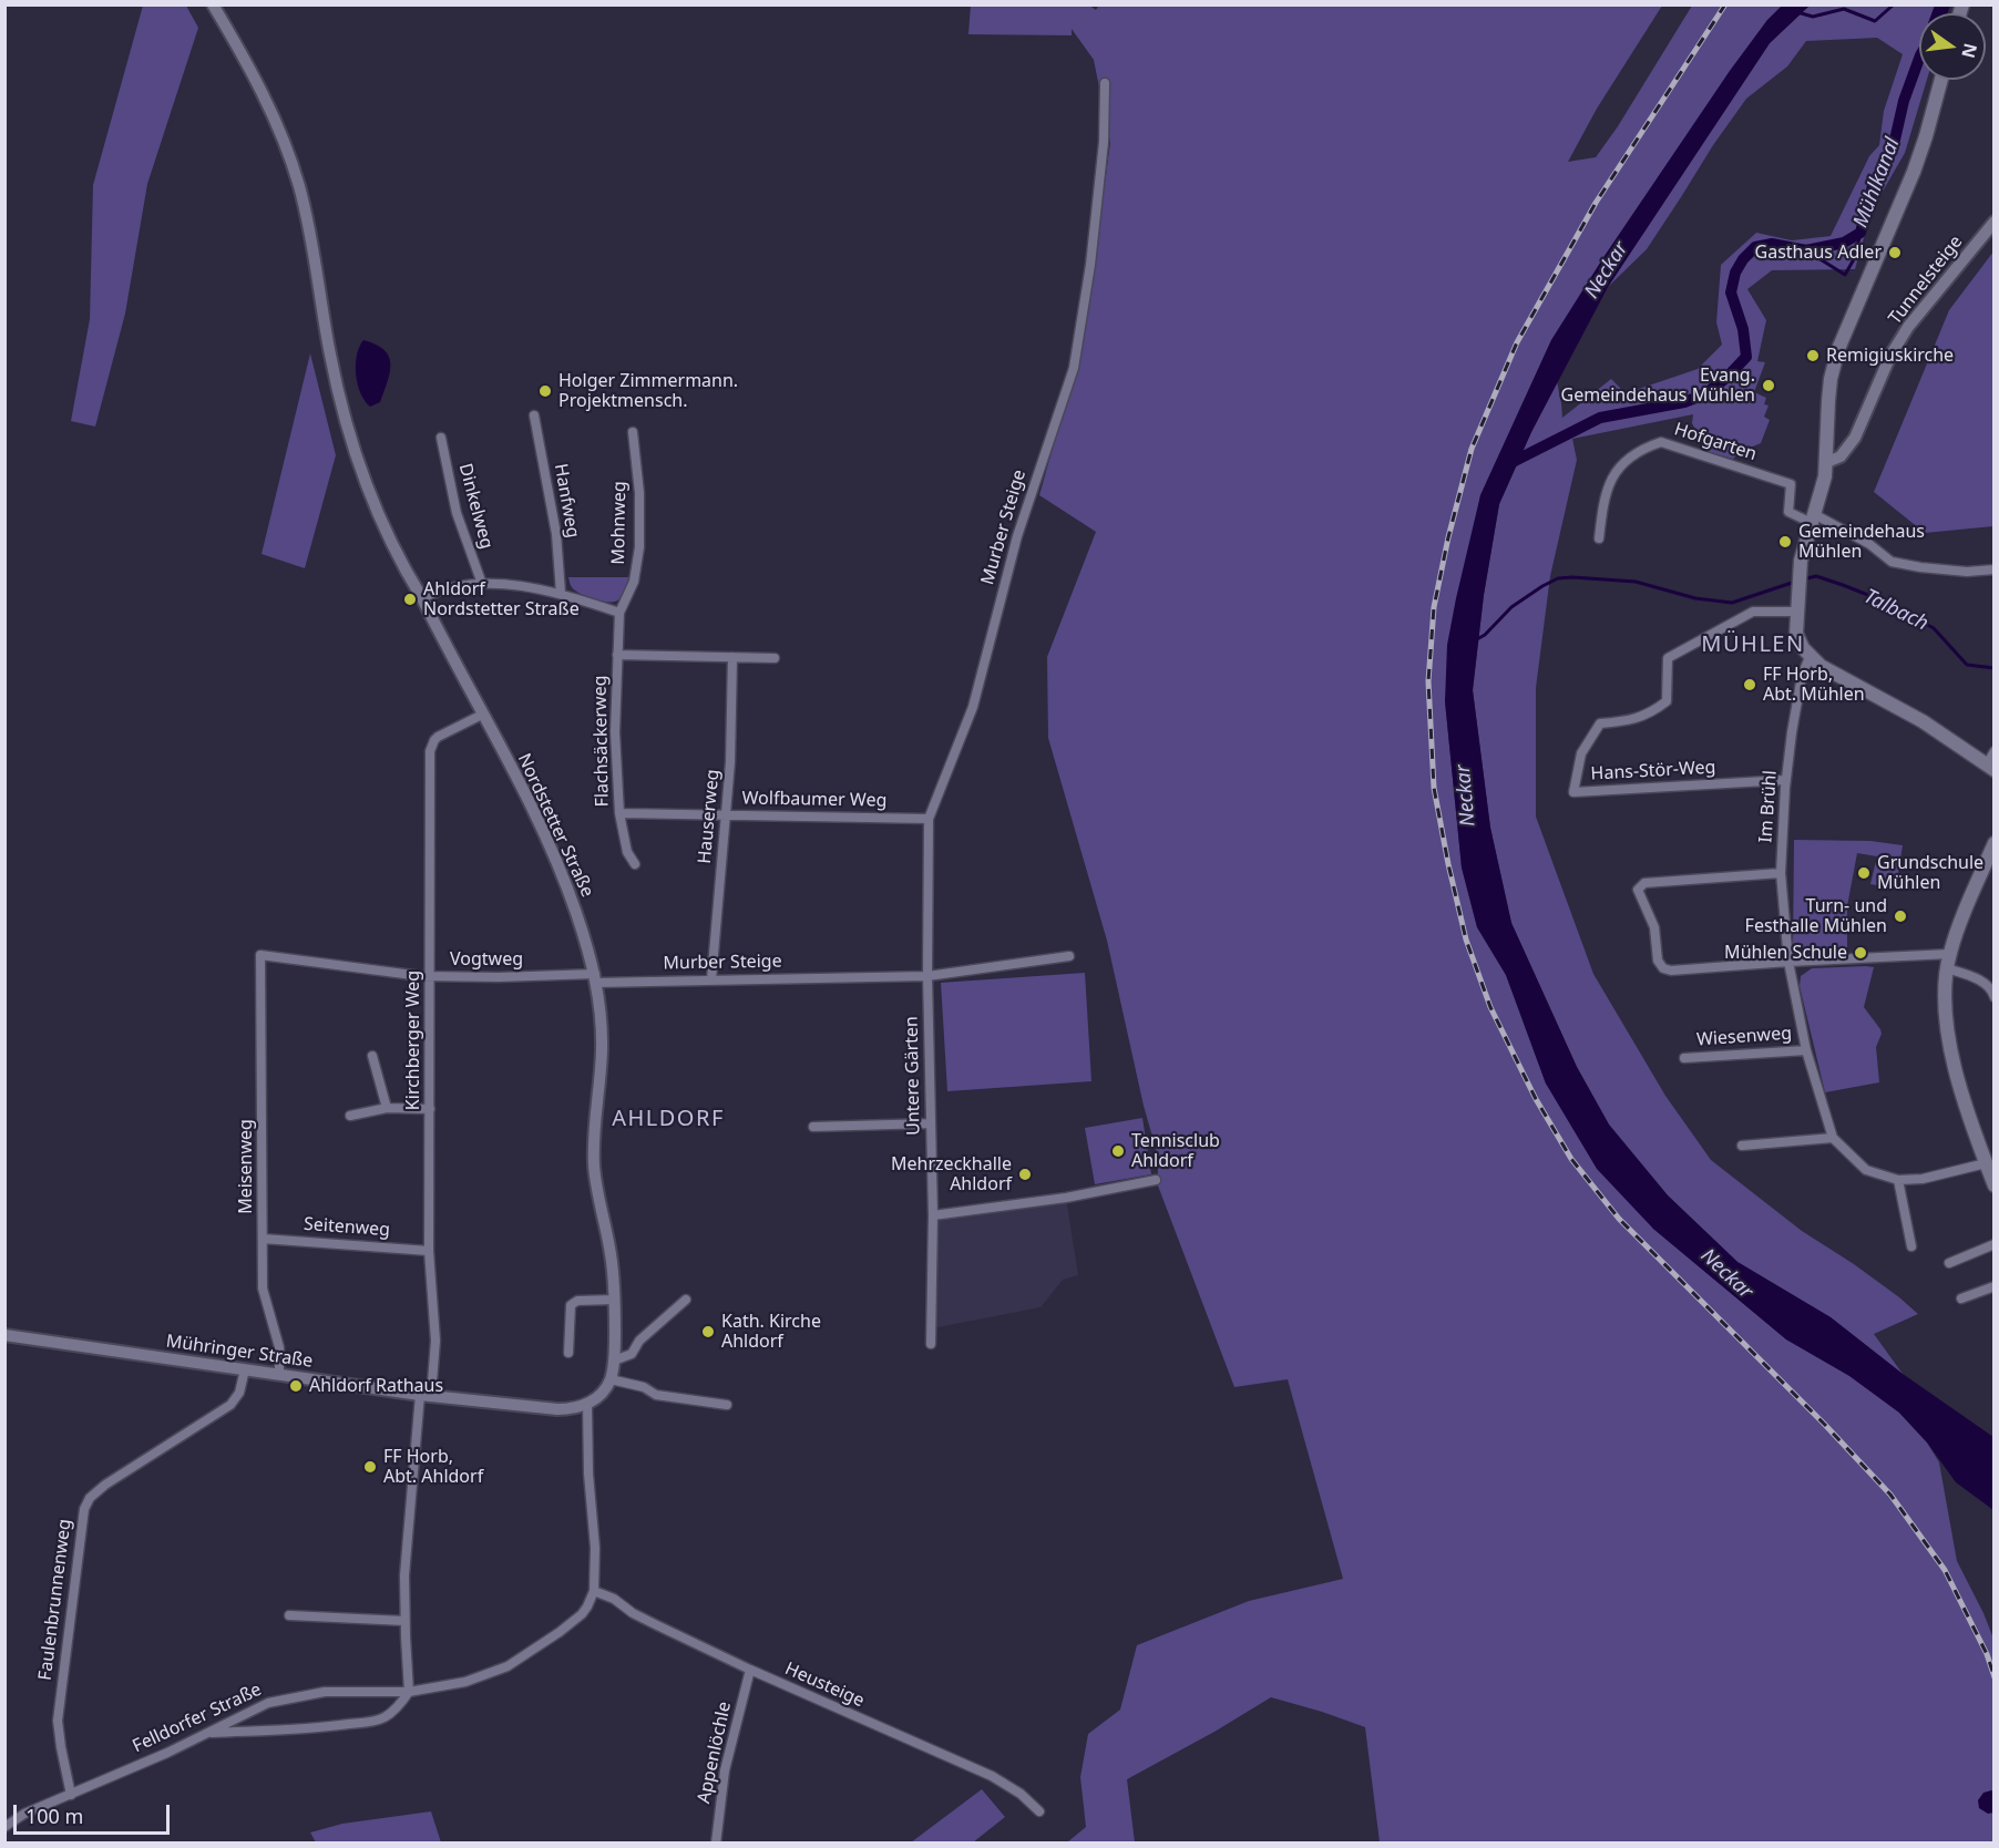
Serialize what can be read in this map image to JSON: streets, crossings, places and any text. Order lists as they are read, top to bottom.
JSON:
{
  "streets": {
    "street": [
      "Tunnelsteige",
      "Hofgarten",
      "Hanfweg",
      "Dinkelweg",
      "Mohnweg",
      "Murber Steige",
      "Flachsäckerweg",
      "Hans-Stör-Weg",
      "Wolfbaumer Weg",
      "Im Brühl",
      "Hauserweg",
      "Nordstetter Straße",
      "Vogtweg",
      "Wiesenweg",
      "Kirchberger Weg",
      "Untere Gärten",
      "Meisenweg",
      "Seitenweg",
      "Mühringer Straße",
      "Faulenbrunnenweg",
      "Heusteige",
      "Felldorfer Straße",
      "Appenlöchle"
    ]
  },
  "crossings": [
    ["Mohnweg", "Flachsäckerweg"],
    ["Murber Steige", "Wolfbaumer Weg"],
    ["Murber Steige", "Hauserweg"],
    ["Murber Steige", "Nordstetter Straße"],
    ["Murber Steige", "Vogtweg"],
    ["Murber Steige", "Untere Gärten"],
    ["Flachsäckerweg", "Wolfbaumer Weg"],
    ["Hans-Stör-Weg", "Im Brühl"],
    ["Wolfbaumer Weg", "Hauserweg"],
    ["Im Brühl", "Wiesenweg"],
    ["Nordstetter Straße", "Vogtweg"],
    ["Nordstetter Straße", "Kirchberger Weg"],
    ["Nordstetter Straße", "Mühringer Straße"],
    ["Vogtweg", "Kirchberger Weg"],
    ["Vogtweg", "Meisenweg"],
    ["Kirchberger Weg", "Seitenweg"],
    ["Kirchberger Weg", "Mühringer Straße"],
    ["Kirchberger Weg", "Felldorfer Straße"],
    ["Meisenweg", "Seitenweg"],
    ["Meisenweg", "Mühringer Straße"],
    ["Mühringer Straße", "Faulenbrunnenweg"],
    ["Faulenbrunnenweg", "Felldorfer Straße"],
    ["Heusteige", "Felldorfer Straße"],
    ["Heusteige", "Appenlöchle"]
  ],
  "districts": ["MÜHLEN", "AHLDORF"],
  "water": ["Mühlkanal", "Neckar", "Talbach"],
  "places": [
    "Gasthaus Adler",
    "Remigiuskirche",
    "Evang. Gemeindehaus Mühlen",
    "Holger Zimmermann. Projektmensch.",
    "Gemeindehaus Mühlen",
    "Ahldorf Nordstetter Straße",
    "FF Horb, Abt. Mühlen",
    "Grundschule Mühlen",
    "Turn- und Festhalle Mühlen",
    "Mühlen Schule",
    "Tennisclub Ahldorf",
    "Mehrzeckhalle Ahldorf",
    "Kath. Kirche Ahldorf",
    "Ahldorf Rathaus",
    "FF Horb, Abt. Ahldorf"
  ],
  "scale_bar": "100 m",
  "north": "right"
}
